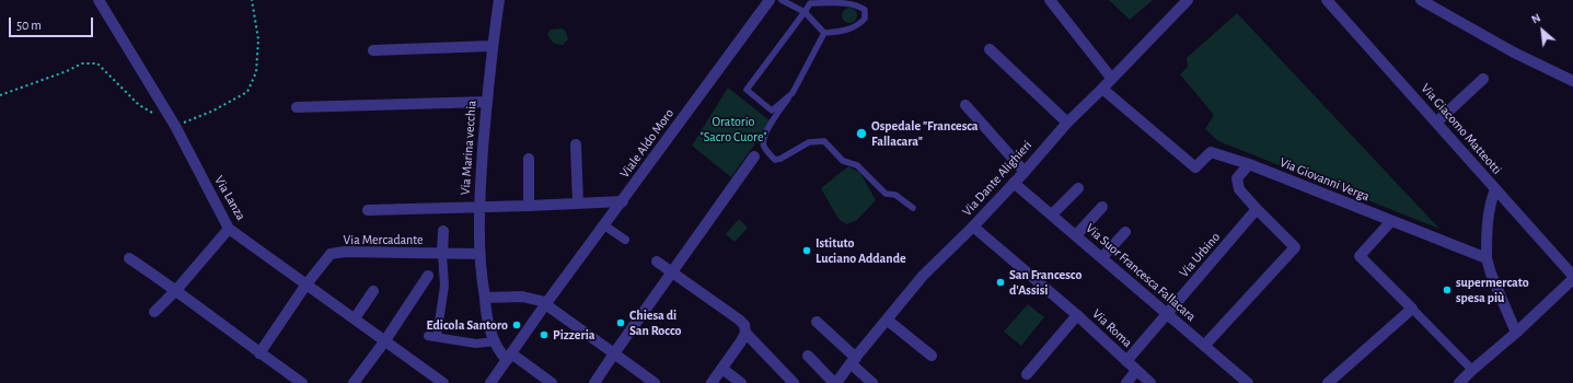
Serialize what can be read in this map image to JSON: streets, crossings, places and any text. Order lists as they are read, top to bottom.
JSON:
{
  "streets": {
    "street": [
      "Via Giacomo Matteotti",
      "Viale Aldo Moro",
      "Via Marina vecchia",
      "Via Dante Alighieri",
      "Via Giovanni Verga",
      "Via Lanza",
      "Via Mercadante",
      "Via Urbino",
      "Via Suor Francesca Fallacara",
      "Via Roma"
    ]
  },
  "crossings": [
    ["Viale Aldo Moro", "Via Marina vecchia"],
    ["Via Marina vecchia", "Via Mercadante"],
    ["Via Dante Alighieri", "Via Giovanni Verga"],
    ["Via Dante Alighieri", "Via Suor Francesca Fallacara"],
    ["Via Dante Alighieri", "Via Roma"],
    ["Via Lanza", "Via Mercadante"],
    ["Via Urbino", "Via Suor Francesca Fallacara"],
    ["Via Urbino", "Via Roma"]
  ],
  "parks": ["Oratorio \"Sacro Cuore\""],
  "places": [
    "Ospedale \"Francesca Fallacara\"",
    "Istituto Luciano Addande",
    "San Francesco d'Assisi",
    "supermercato spesa più",
    "Chiesa di San Rocco",
    "Edicola Santoro",
    "Pizzeria"
  ],
  "scale_bar": "50 m",
  "north": "top left"
}
